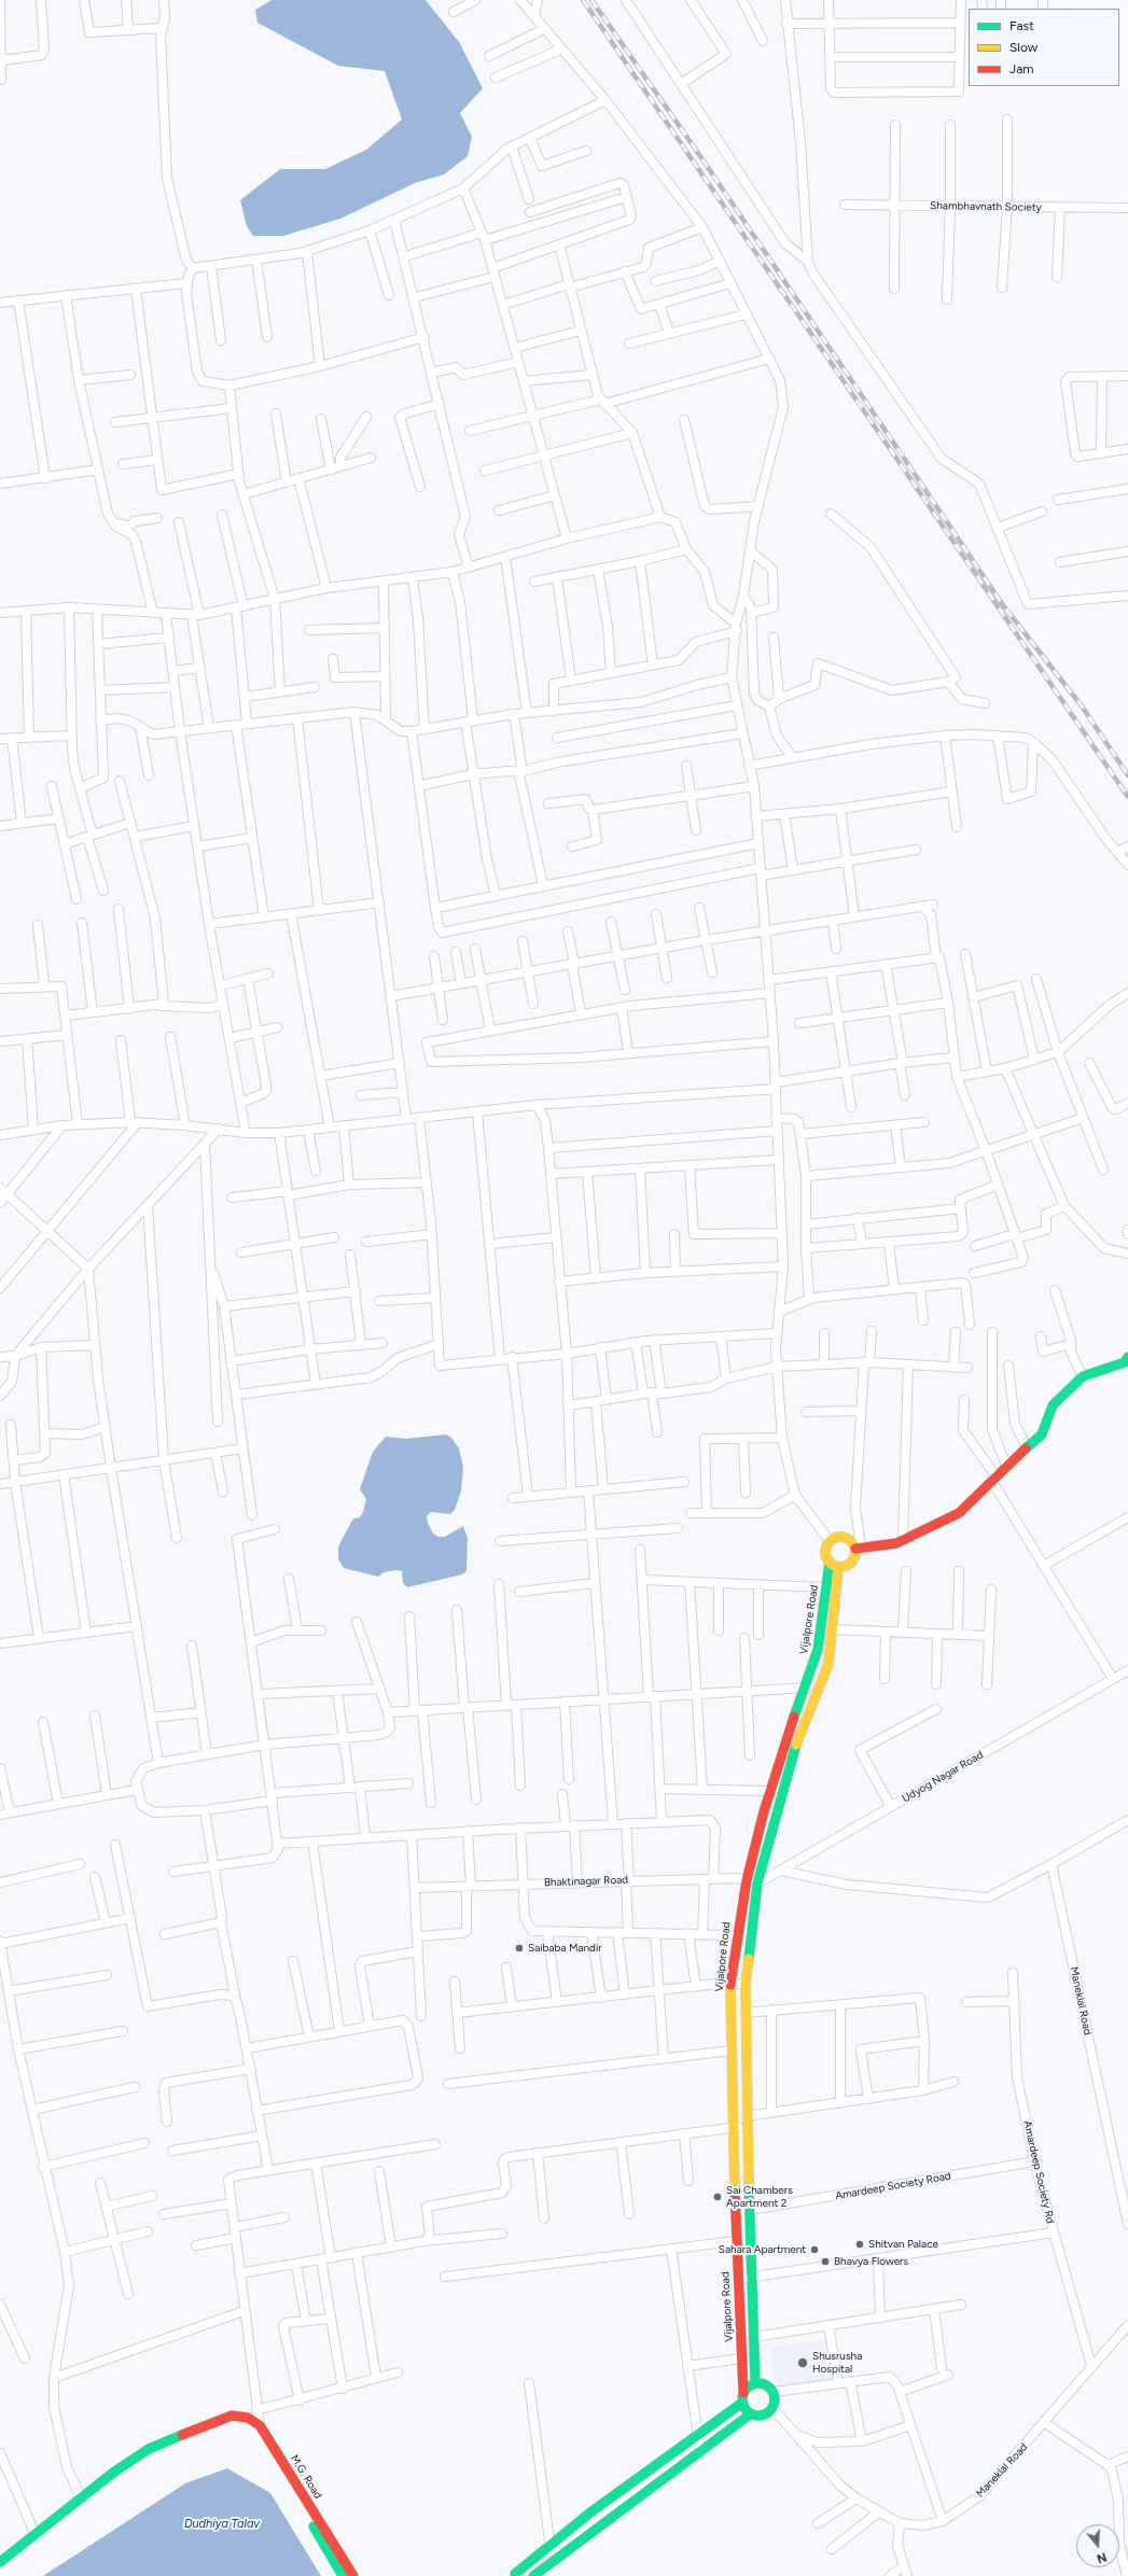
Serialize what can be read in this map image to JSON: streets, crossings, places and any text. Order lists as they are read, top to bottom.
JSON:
{
  "streets": {
    "main road": ["Vijalpore Road", "M.G. Road"],
    "street": [
      "Shambhavnath Society",
      "Udyog Nagar Road",
      "Bhaktinagar Road",
      "Maneklal Road",
      "Amardeep Society Rd",
      "Amardeep Society Road"
    ]
  },
  "crossings": [
    ["Vijalpore Road", "Udyog Nagar Road"],
    ["Vijalpore Road", "Bhaktinagar Road"],
    ["Vijalpore Road", "Maneklal Road"],
    ["Vijalpore Road", "Amardeep Society Road"],
    ["Udyog Nagar Road", "Bhaktinagar Road"],
    ["Maneklal Road", "Amardeep Society Rd"],
    ["Amardeep Society Rd", "Amardeep Society Road"]
  ],
  "water": ["Dudhiya Talav"],
  "places": [
    "Saibaba Mandir",
    "Sai Chambers Apartment 2",
    "Shitvan Palace",
    "Sahara Apartment",
    "Bhavya Flowers",
    "Shusrusha Hospital"
  ],
  "legend": ["Fast", "Slow", "Jam"],
  "north": "bottom"
}
